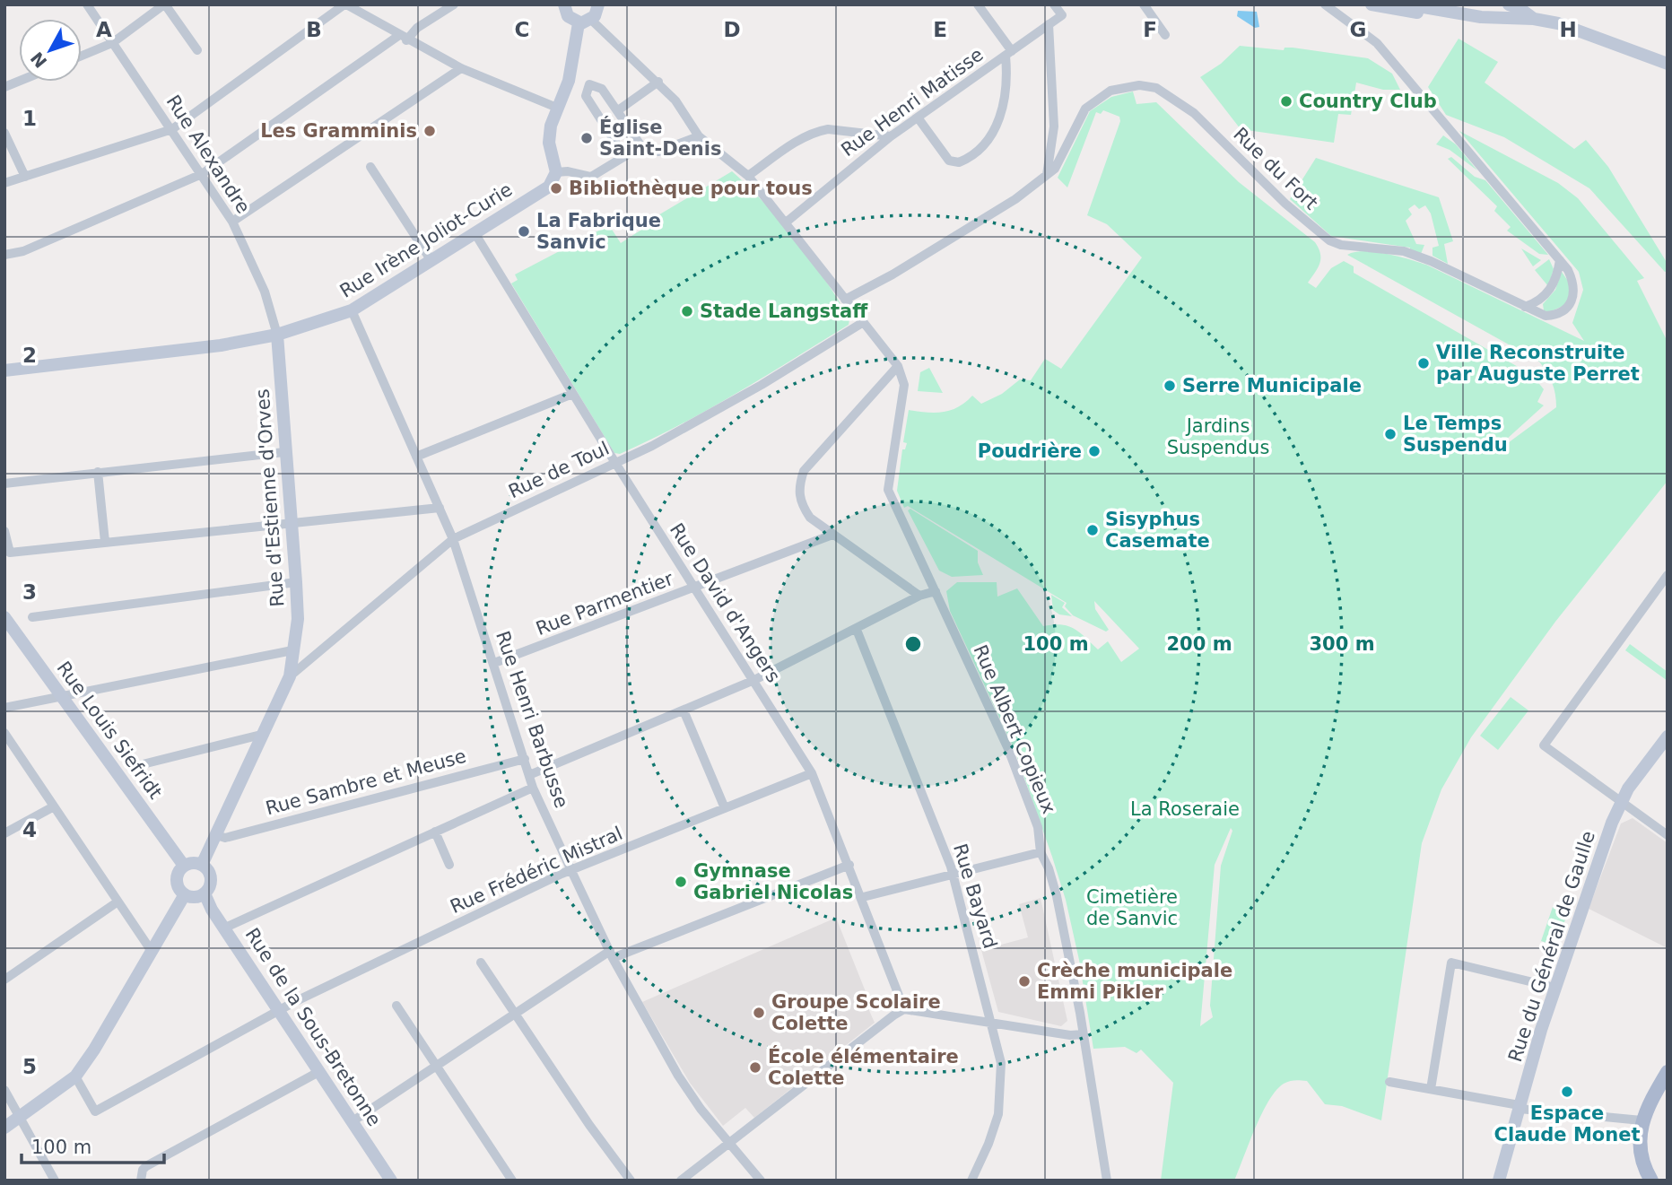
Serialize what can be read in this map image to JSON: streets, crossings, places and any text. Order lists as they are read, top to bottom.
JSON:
{
  "streets": {
    "street": [
      "Rue Henri Matisse",
      "Rue Alexandre",
      "Rue du Fort",
      "Rue Irène Joliot-Curie",
      "Rue de Toul",
      "Rue d'Estienne d'Orves",
      "Rue David d'Angers",
      "Rue Parmentier",
      "Rue Henri Barbusse",
      "Rue Albert Copieux",
      "Rue Louis Siefridt",
      "Rue Sambre et Meuse",
      "Rue Frédéric Mistral",
      "Rue Bayard",
      "Rue du Général de Gaulle",
      "Rue de la Sous-Bretonne"
    ]
  },
  "crossings": [
    ["Rue Alexandre", "Rue Irène Joliot-Curie"],
    ["Rue Alexandre", "Rue d'Estienne d'Orves"],
    ["Rue Irène Joliot-Curie", "Rue d'Estienne d'Orves"],
    ["Rue Irène Joliot-Curie", "Rue David d'Angers"],
    ["Rue Irène Joliot-Curie", "Rue Henri Barbusse"],
    ["Rue de Toul", "Rue d'Estienne d'Orves"],
    ["Rue de Toul", "Rue David d'Angers"],
    ["Rue de Toul", "Rue Henri Barbusse"],
    ["Rue d'Estienne d'Orves", "Rue Louis Siefridt"],
    ["Rue d'Estienne d'Orves", "Rue Sambre et Meuse"],
    ["Rue d'Estienne d'Orves", "Rue de la Sous-Bretonne"],
    ["Rue David d'Angers", "Rue Parmentier"],
    ["Rue David d'Angers", "Rue Frédéric Mistral"],
    ["Rue Parmentier", "Rue Henri Barbusse"],
    ["Rue Henri Barbusse", "Rue Sambre et Meuse"],
    ["Rue Henri Barbusse", "Rue Frédéric Mistral"],
    ["Rue Louis Siefridt", "Rue de la Sous-Bretonne"],
    ["Rue Frédéric Mistral", "Rue de la Sous-Bretonne"]
  ],
  "parks": ["Jardins Suspendus", "La Roseraie", "Cimetière de Sanvic"],
  "places": [
    "Country Club",
    "Les Gramminis",
    "Église Saint-Denis",
    "Bibliothèque pour tous",
    "La Fabrique Sanvic",
    "Stade Langstaff",
    "Ville Reconstruite par Auguste Perret",
    "Serre Municipale",
    "Le Temps Suspendu",
    "Poudrière",
    "Sisyphus Casemate",
    "Gymnase Gabriel Nicolas",
    "Crèche municipale Emmi Pikler",
    "Groupe Scolaire Colette",
    "École élémentaire Colette",
    "Espace Claude Monet"
  ],
  "scale_bar": "100 m",
  "north": "bottom left",
  "grid": {
    "columns": [
      "A",
      "B",
      "C",
      "D",
      "E",
      "F",
      "G",
      "H"
    ],
    "rows": [
      "1",
      "2",
      "3",
      "4",
      "5"
    ]
  },
  "rings": ["100 m", "200 m", "300 m"]
}
